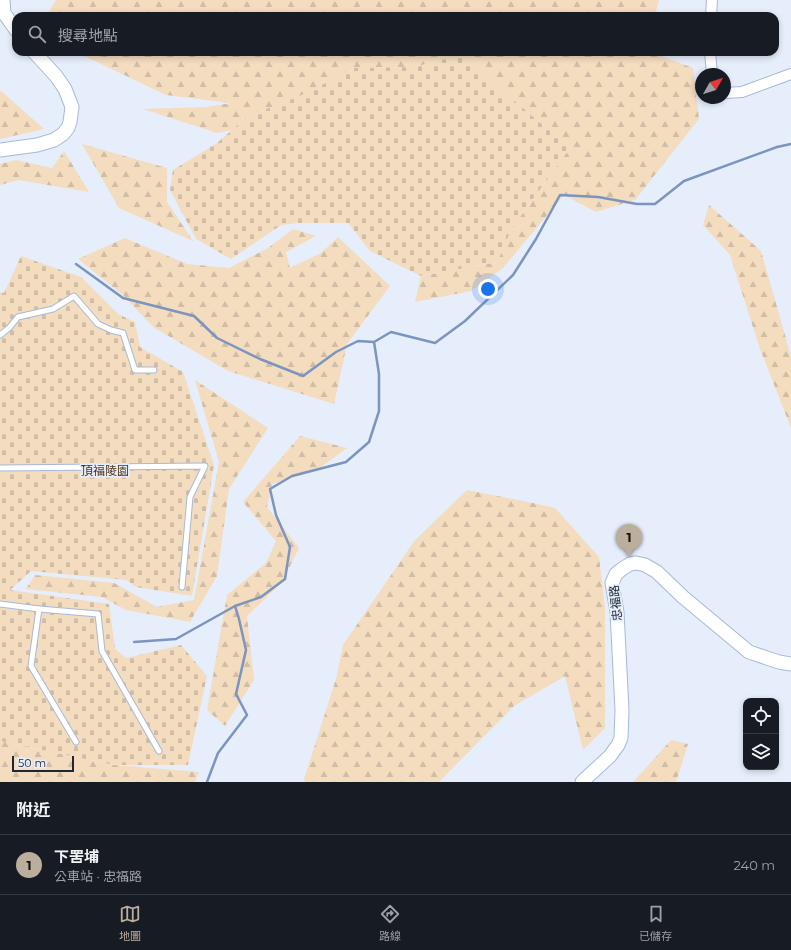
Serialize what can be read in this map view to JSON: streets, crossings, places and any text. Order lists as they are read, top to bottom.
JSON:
{
  "streets": {
    "street": ["忠福路"]
  },
  "parks": ["頂福陵園"],
  "scale_bar": "50 m",
  "north": "top right",
  "page": {
    "search": "搜尋地點",
    "pins": "1",
    "scale": "50 m",
    "heading": "附近",
    "list": [
      {
        "mark": "1",
        "name": "下罟埔",
        "note": "公車站 · 忠福路",
        "value": "240 m"
      }
    ],
    "nav": ["地圖", "路線", "已儲存"]
  }
}
